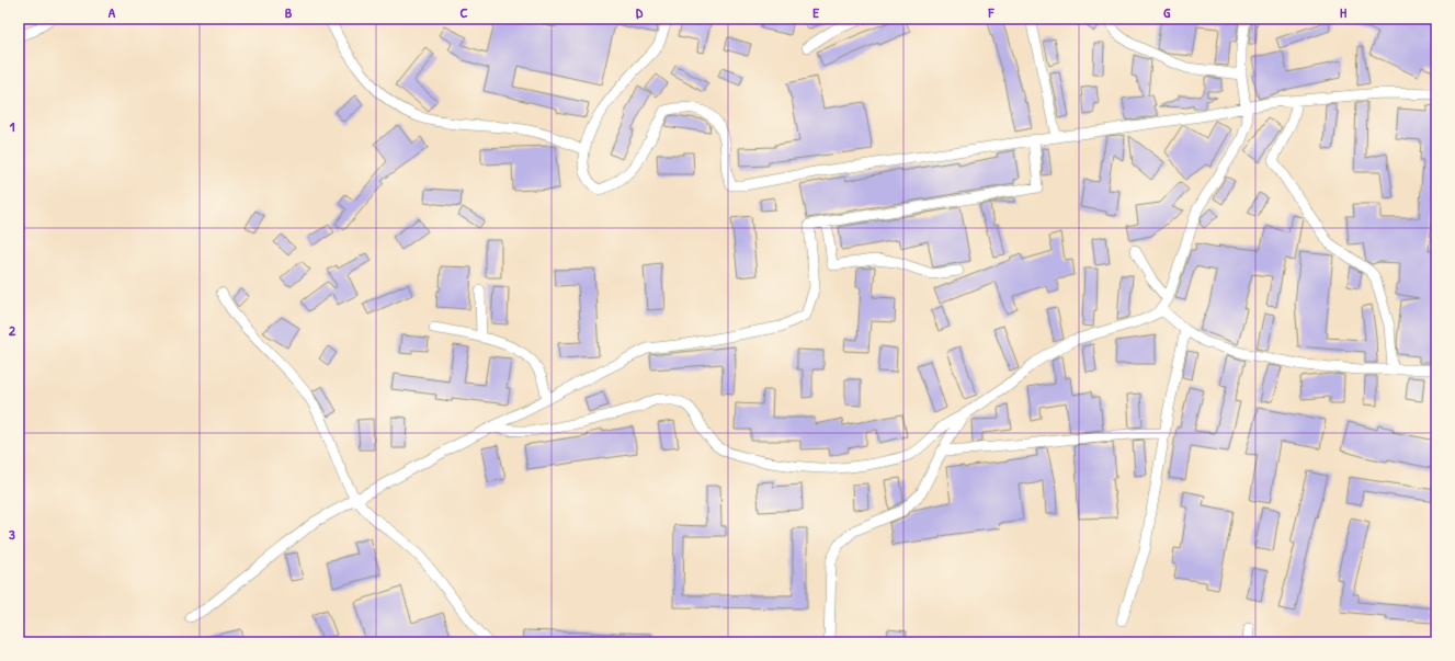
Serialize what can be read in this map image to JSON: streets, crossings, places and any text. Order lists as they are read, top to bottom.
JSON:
{
  "grid": {
    "columns": [
      "A",
      "B",
      "C",
      "D",
      "E",
      "F",
      "G",
      "H"
    ],
    "rows": ["1", "2", "3"]
  }
}
